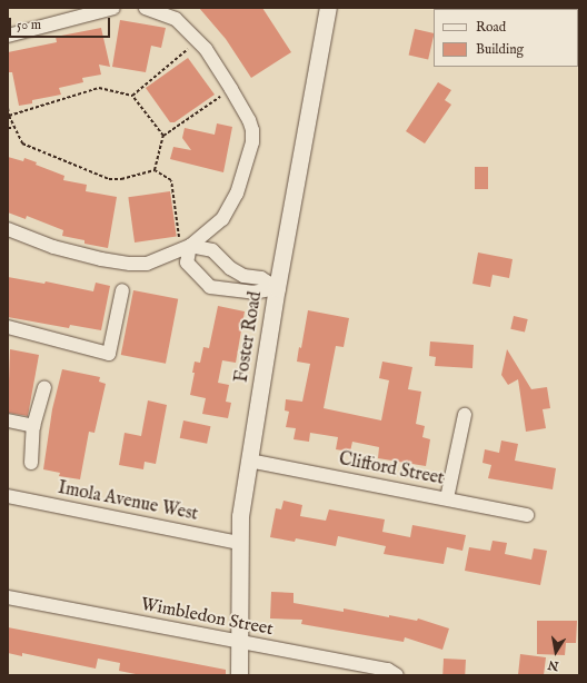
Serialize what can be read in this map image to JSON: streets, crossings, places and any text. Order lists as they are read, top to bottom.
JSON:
{
  "streets": {
    "street": [
      "Foster Road",
      "Clifford Street",
      "Imola Avenue West",
      "Wimbledon Street"
    ]
  },
  "crossings": [
    ["Foster Road", "Clifford Street"],
    ["Foster Road", "Imola Avenue West"],
    ["Foster Road", "Wimbledon Street"]
  ],
  "legend": ["Road", "Building"],
  "scale_bar": "50 m",
  "north": "bottom"
}
